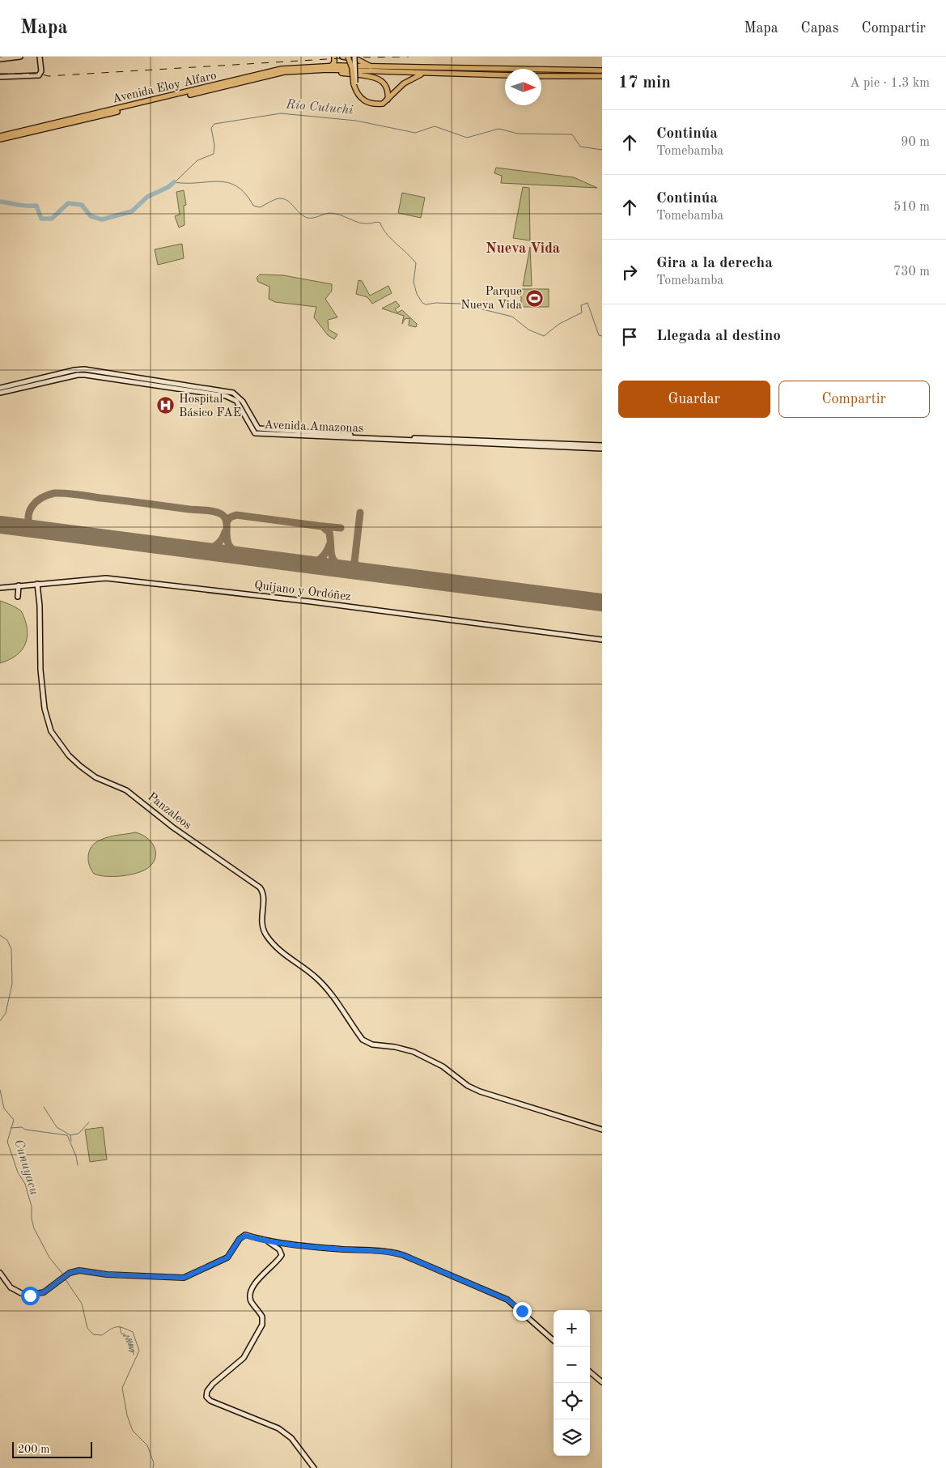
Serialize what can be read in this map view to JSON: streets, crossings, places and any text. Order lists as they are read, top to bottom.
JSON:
{
  "streets": {
    "main road": ["Avenida Eloy Alfaro"],
    "street": ["Avenida Amazonas", "Quijano y Ordóñez", "Panzaleos"]
  },
  "crossings": [
    ["Quijano y Ordóñez", "Panzaleos"]
  ],
  "districts": ["Nueva Vida"],
  "water": ["Río Cutuchi", "Cunuyacu"],
  "places": {
    "sports": ["Parque Nueva Vida"],
    "hospital": ["Hospital Básico FAE"]
  },
  "scale_bar": "200 m",
  "north": "right",
  "page": {
    "header": "Mapa",
    "nav": ["Mapa", "Capas", "Compartir"],
    "heading": ["17 min", "A pie · 1.3 km"],
    "list": [
      ["Continúa", "Tomebamba", "90 m"],
      ["Continúa", "Tomebamba", "510 m"],
      ["Gira a la derecha", "Tomebamba", "730 m"],
      "Llegada al destino"
    ],
    "buttons": ["Guardar", "Compartir"],
    "map_buttons": ["+", "−"],
    "scale": "200 m"
  }
}
